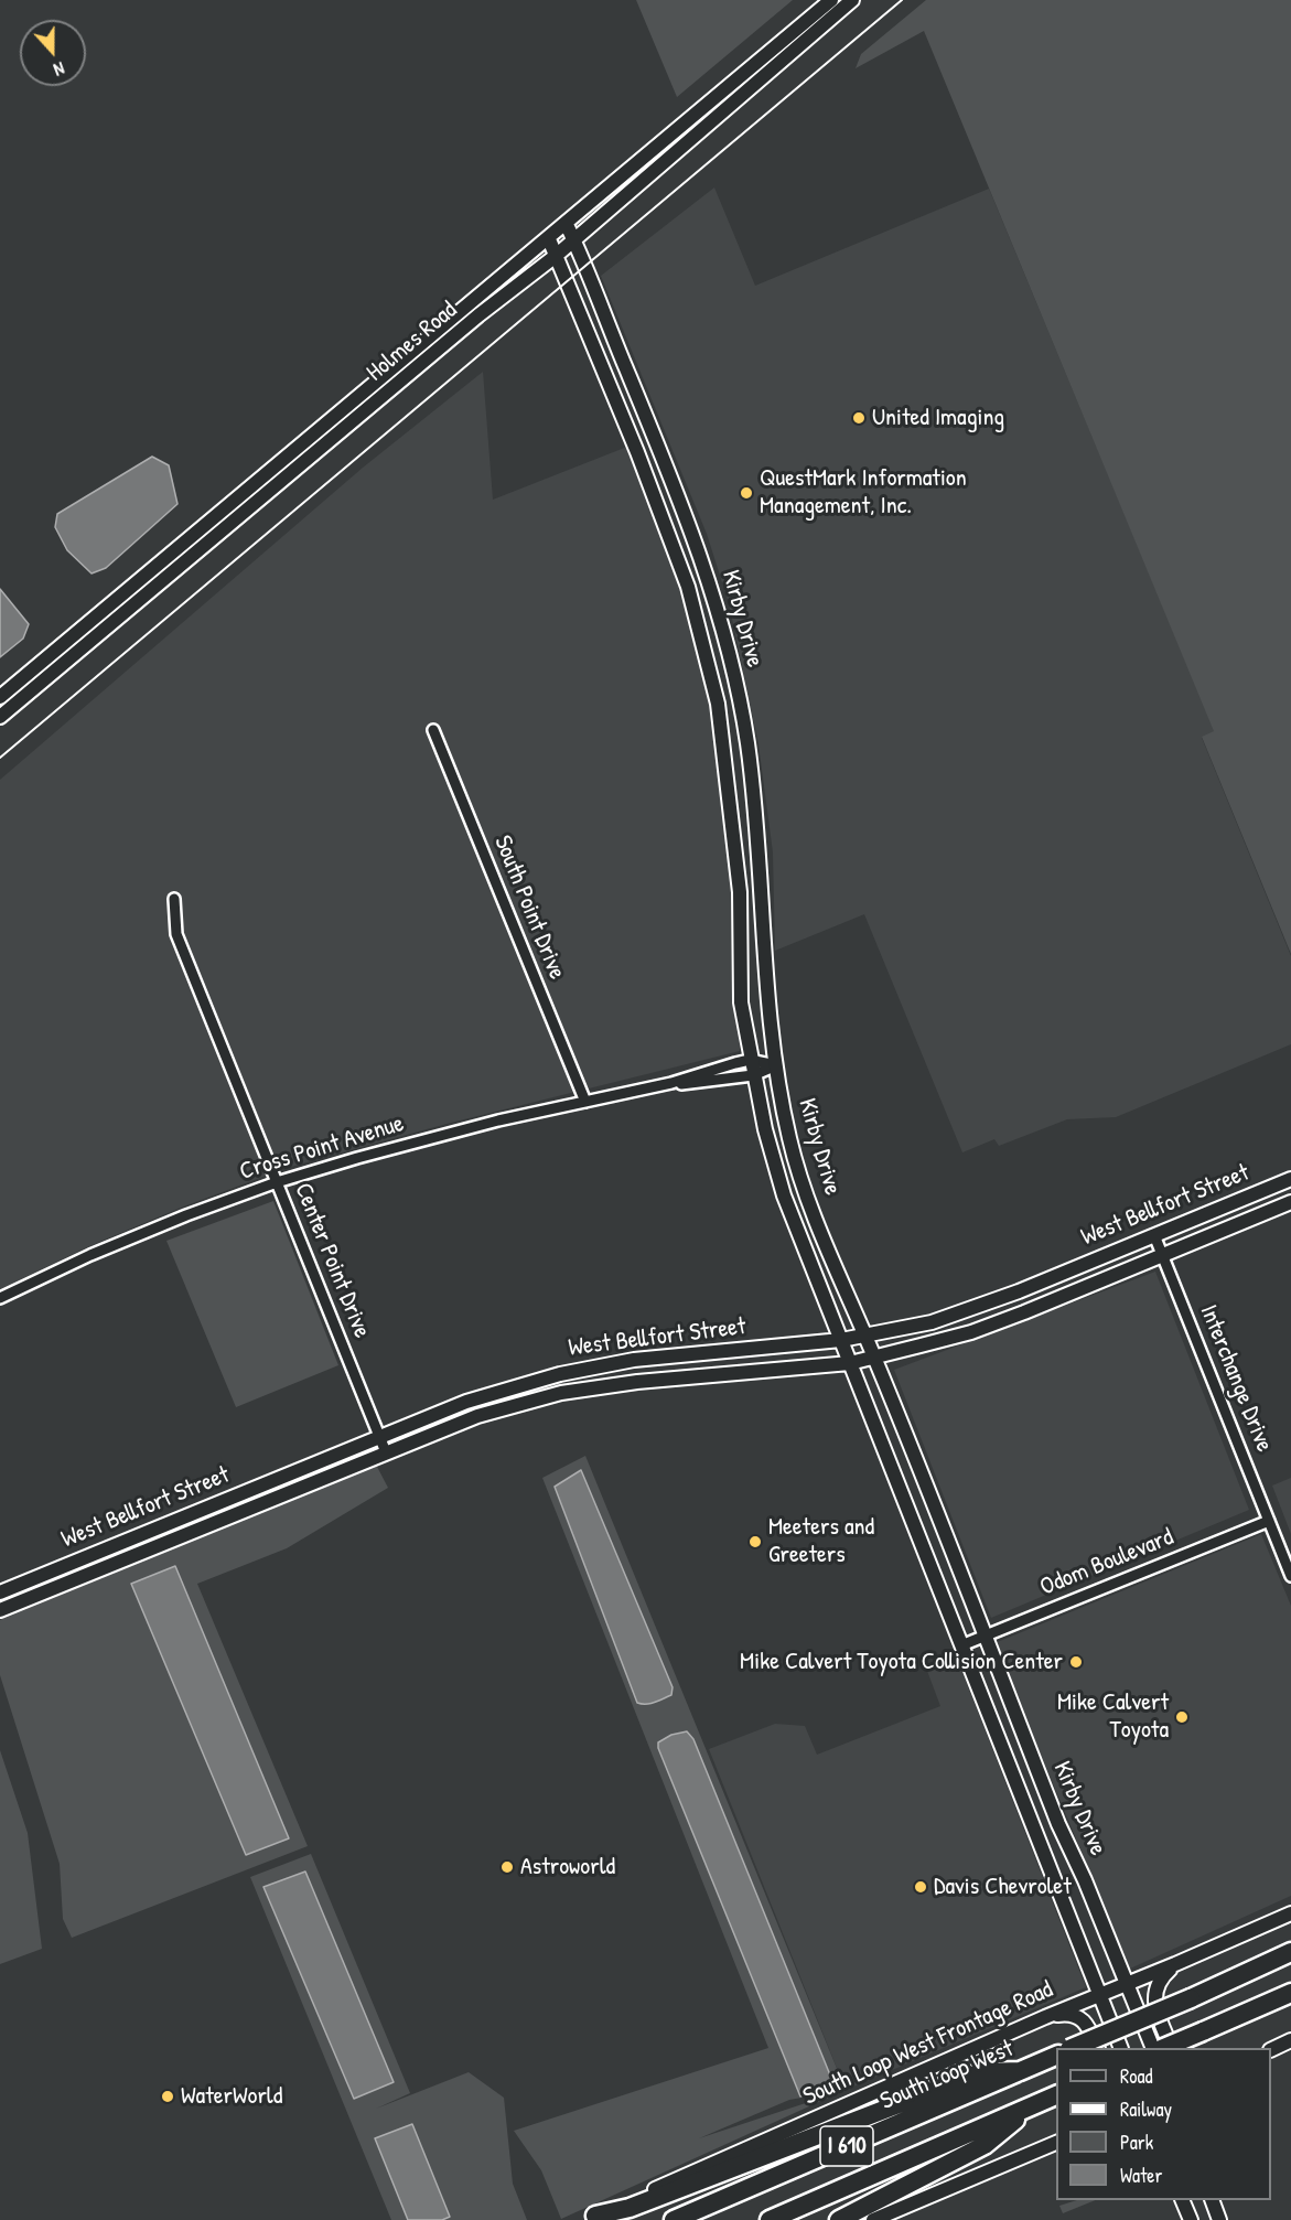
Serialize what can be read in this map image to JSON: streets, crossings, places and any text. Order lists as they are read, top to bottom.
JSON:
{
  "streets": {
    "highway": ["South Loop West", "I 610"],
    "main road": [
      "Holmes Road",
      "Kirby Drive",
      "West Bellfort Street",
      "South Loop West Frontage Road"
    ],
    "street": [
      "South Point Drive",
      "Cross Point Avenue",
      "Center Point Drive",
      "Interchange Drive",
      "Odom Boulevard"
    ]
  },
  "crossings": [
    ["Holmes Road", "Kirby Drive"],
    ["Kirby Drive", "Cross Point Avenue"],
    ["Kirby Drive", "West Bellfort Street"],
    ["Kirby Drive", "Odom Boulevard"],
    ["Kirby Drive", "South Loop West Frontage Road"],
    ["South Point Drive", "Cross Point Avenue"],
    ["Cross Point Avenue", "Center Point Drive"],
    ["West Bellfort Street", "Center Point Drive"],
    ["West Bellfort Street", "Interchange Drive"],
    ["Interchange Drive", "Odom Boulevard"]
  ],
  "places": [
    "United Imaging",
    "QuestMark Information Management, Inc.",
    "Meeters and Greeters",
    "Mike Calvert Toyota Collision Center",
    "Mike Calvert Toyota",
    "Astroworld",
    "Davis Chevrolet",
    "WaterWorld"
  ],
  "legend": [
    "Road",
    "Railway",
    "Park",
    "Water"
  ],
  "north": "bottom"
}
